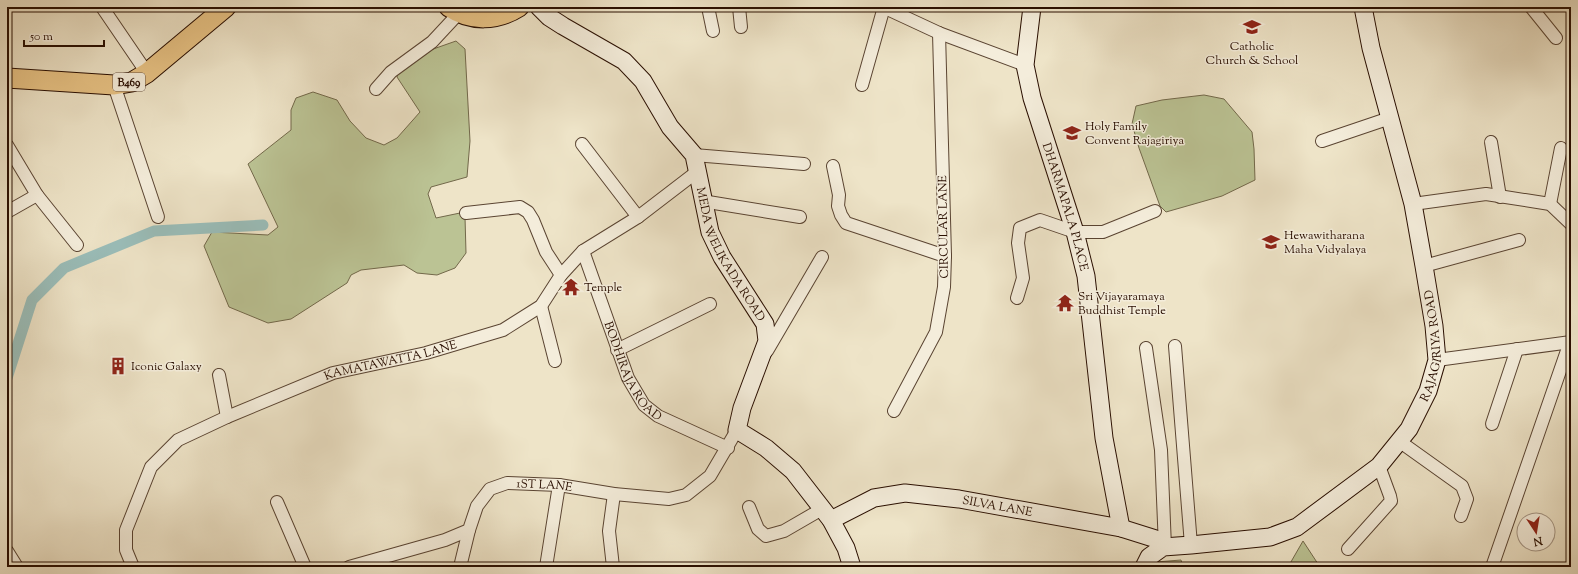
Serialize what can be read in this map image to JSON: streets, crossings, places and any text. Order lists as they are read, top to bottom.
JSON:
{
  "streets": {
    "main road": ["B469"],
    "street": [
      "DHARMAPALA PLACE",
      "CIRCULAR LANE",
      "MEDA WELIKADA ROAD",
      "RAJAGIRIYA ROAD",
      "KAMATAWATTA LANE",
      "BODHIRAJA ROAD",
      "1ST LANE",
      "SILVA LANE"
    ]
  },
  "crossings": [
    ["DHARMAPALA PLACE", "SILVA LANE"],
    ["MEDA WELIKADA ROAD", "KAMATAWATTA LANE"],
    ["MEDA WELIKADA ROAD", "1ST LANE"],
    ["RAJAGIRIYA ROAD", "SILVA LANE"],
    ["KAMATAWATTA LANE", "BODHIRAJA ROAD"],
    ["BODHIRAJA ROAD", "1ST LANE"]
  ],
  "places": {
    "school or university": ["Catholic Church & School", "Holy Family Convent Rajagiriya", "Hewawitharana Maha Vidyalaya"],
    "temple": ["Temple", "Sri Vijayaramaya Buddhist Temple"],
    "building": ["Iconic Galaxy"]
  },
  "scale_bar": "50 m",
  "north": "bottom"
}
